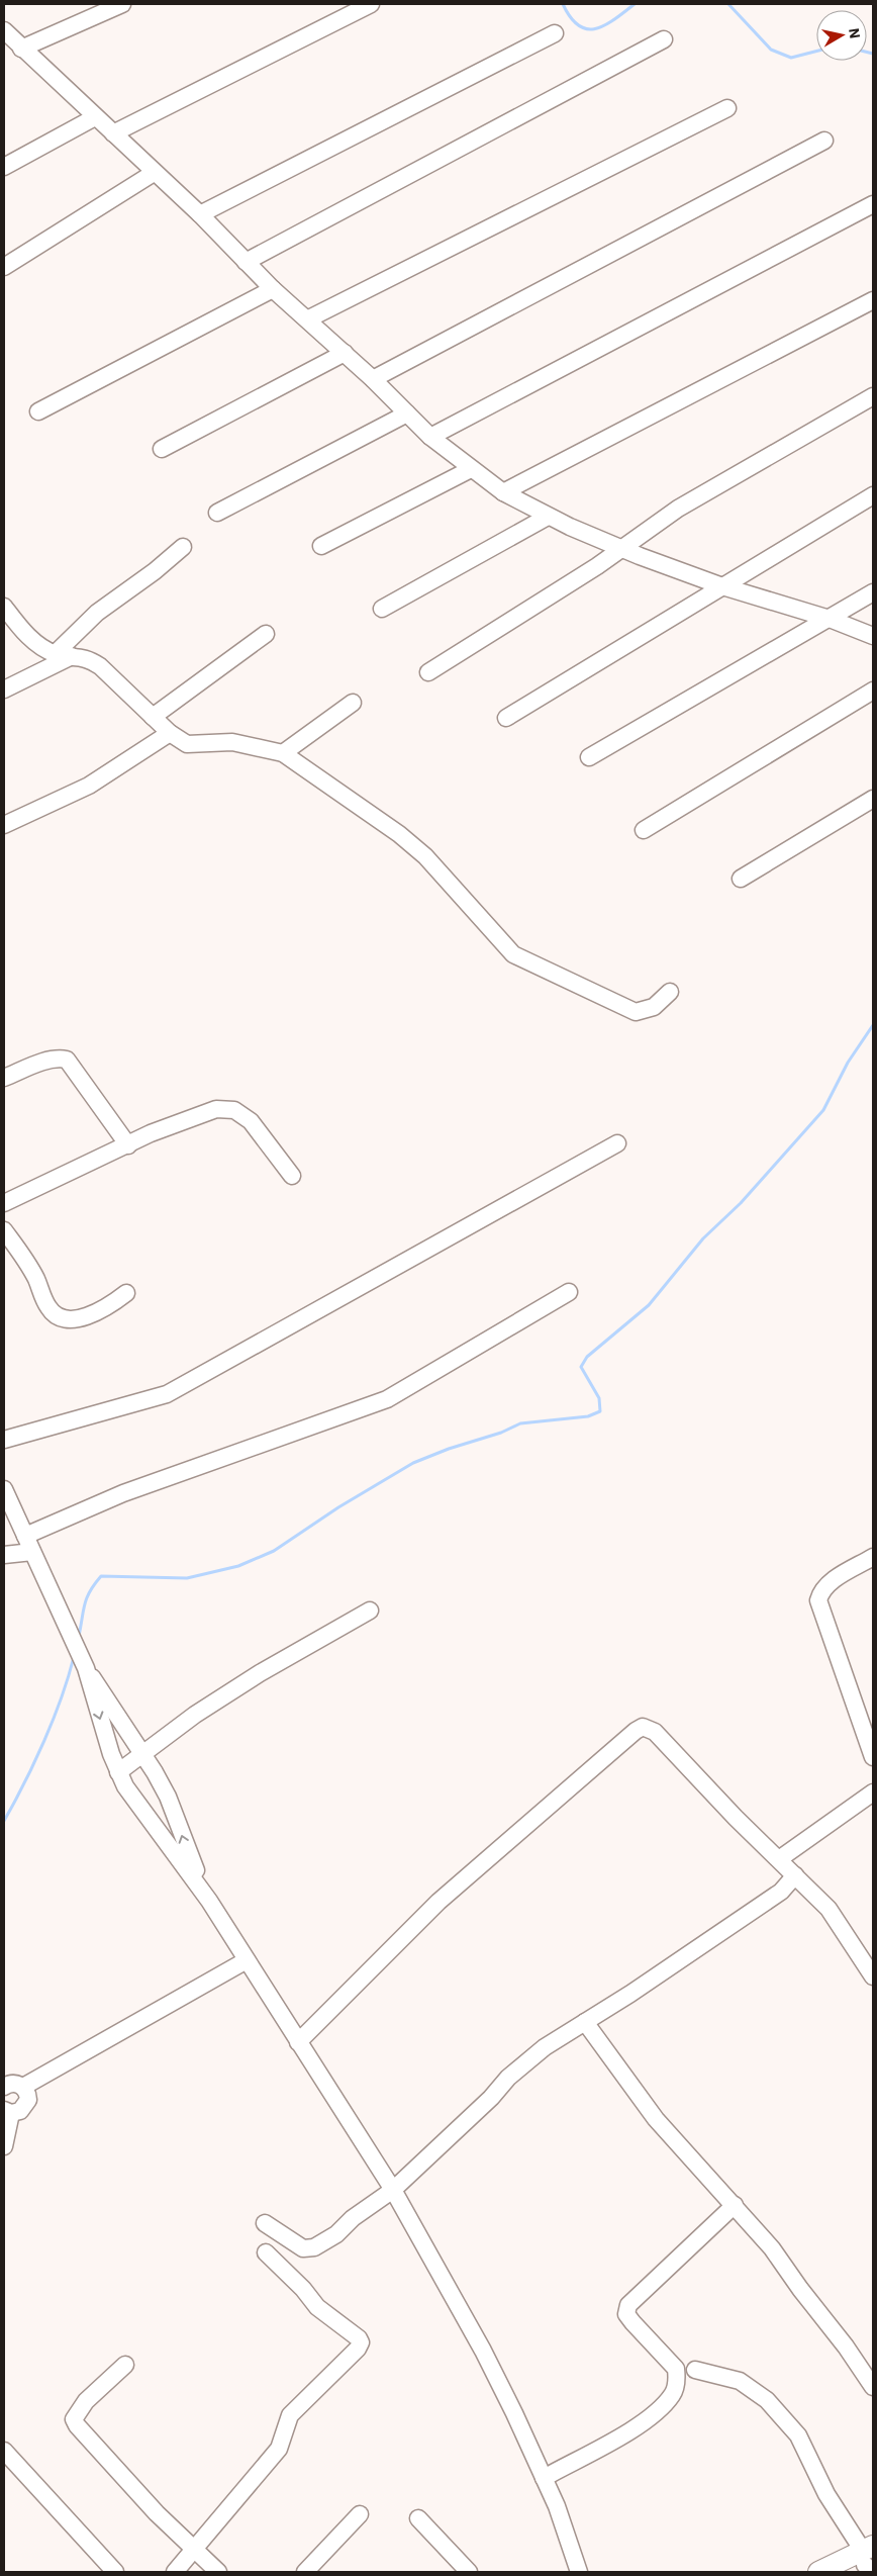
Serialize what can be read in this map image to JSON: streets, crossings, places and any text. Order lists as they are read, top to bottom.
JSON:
{
  "north": "right"
}
